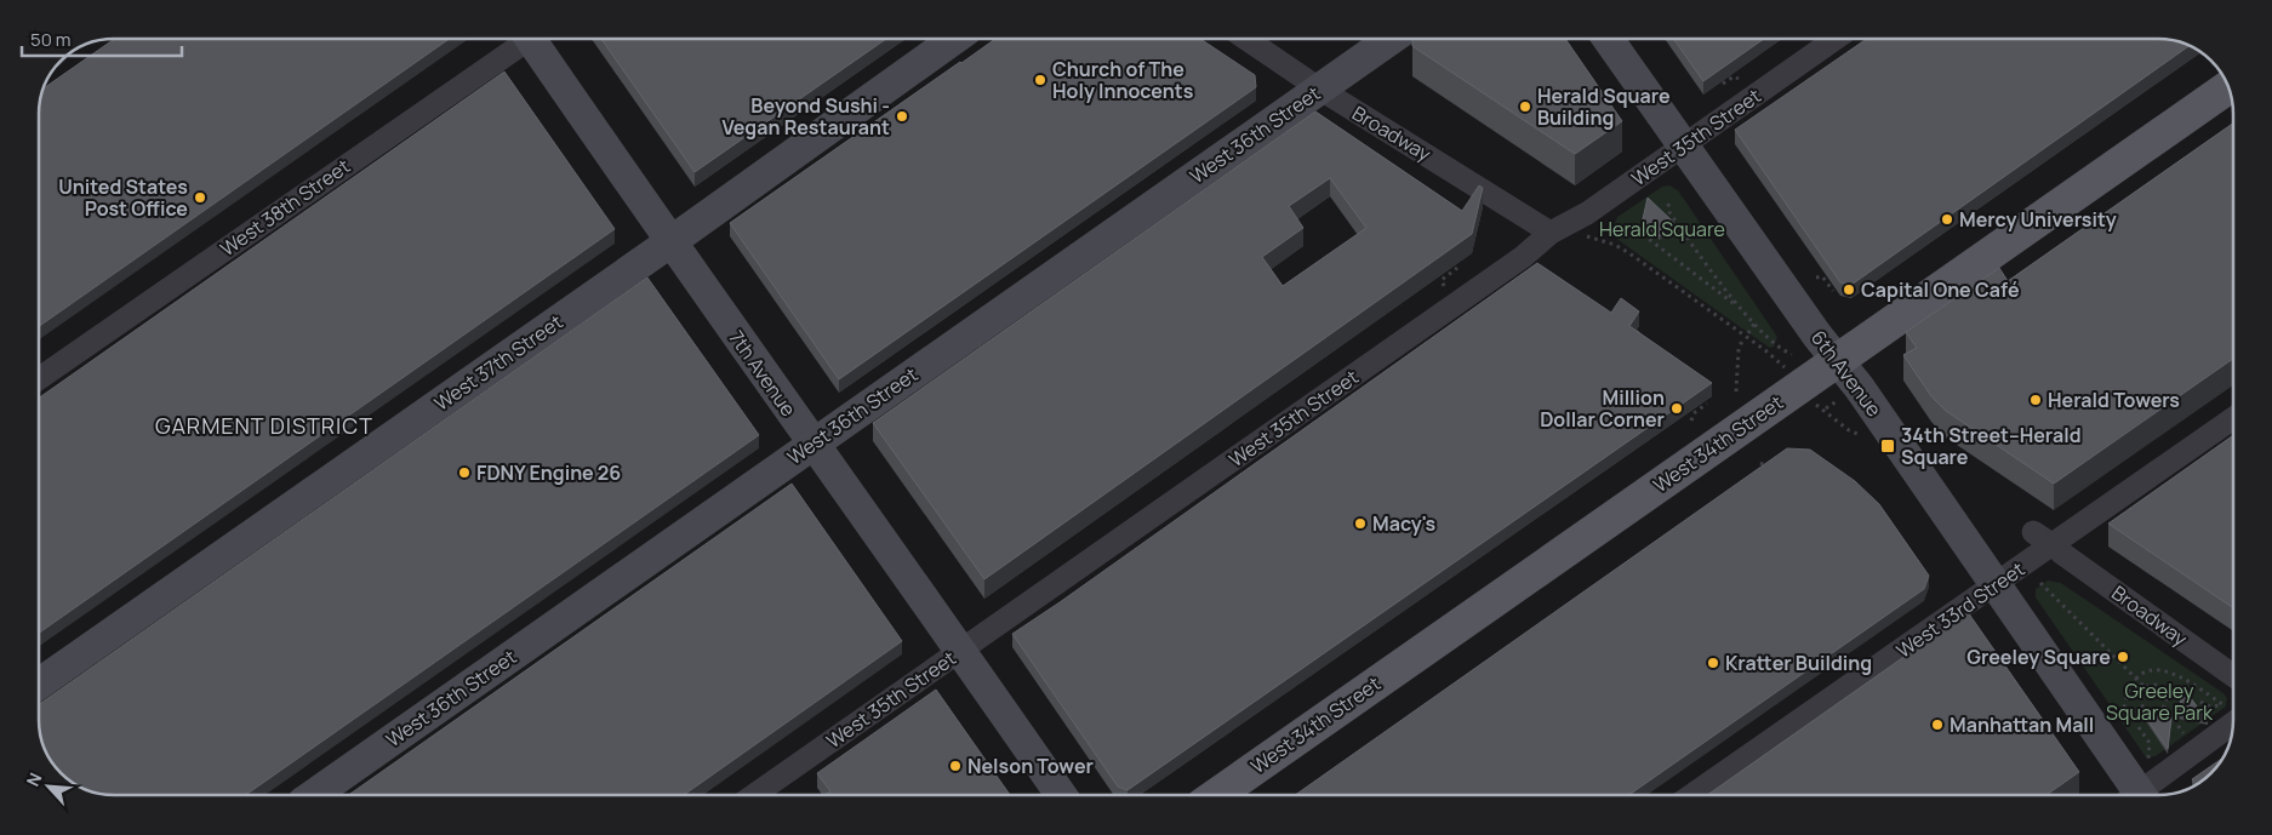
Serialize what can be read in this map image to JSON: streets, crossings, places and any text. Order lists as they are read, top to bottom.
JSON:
{
  "streets": {
    "main road": [
      "West 36th Street",
      "West 37th Street",
      "7th Avenue",
      "6th Avenue",
      "West 34th Street"
    ],
    "street": [
      "Broadway",
      "West 35th Street",
      "West 38th Street",
      "West 33rd Street"
    ]
  },
  "crossings": [
    ["Broadway", "West 36th Street"],
    ["Broadway", "West 35th Street"],
    ["West 36th Street", "7th Avenue"],
    ["West 35th Street", "7th Avenue"],
    ["West 35th Street", "6th Avenue"],
    ["West 37th Street", "7th Avenue"],
    ["6th Avenue", "West 34th Street"],
    ["6th Avenue", "West 33rd Street"]
  ],
  "districts": ["GARMENT DISTRICT"],
  "parks": ["Herald Square", "Greeley Square Park"],
  "places": {
    "other": [
      "Church of The Holy Innocents",
      "Herald Square Building",
      "Beyond Sushi - Vegan Restaurant",
      "United States Post Office",
      "Mercy University",
      "Capital One Café",
      "Herald Towers",
      "Million Dollar Corner",
      "FDNY Engine 26",
      "Macy's",
      "Greeley Square",
      "Kratter Building",
      "Manhattan Mall",
      "Nelson Tower"
    ],
    "transit": ["34th Street–Herald Square"]
  },
  "scale_bar": "50 m",
  "north": "top left"
}
